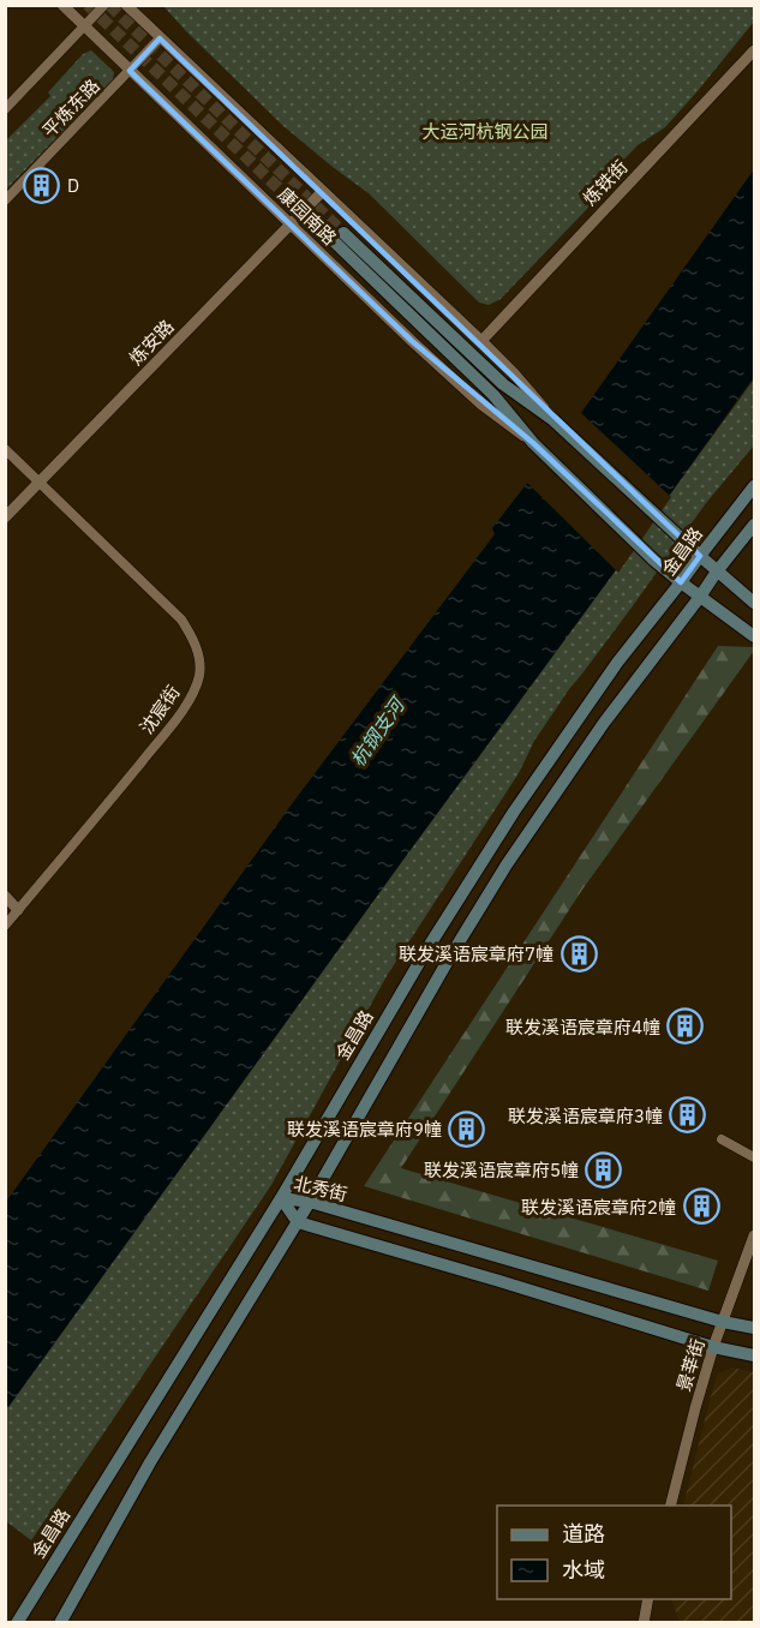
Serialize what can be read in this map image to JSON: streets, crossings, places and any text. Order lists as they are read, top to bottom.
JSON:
{
  "streets": {
    "main road": ["康园南路", "金昌路", "北秀街"],
    "street": [
      "平炼东路",
      "炼铁街",
      "炼安路",
      "沈宸街",
      "景莘街"
    ]
  },
  "crossings": [
    ["平炼东路", "康园南路"],
    ["炼铁街", "康园南路"],
    ["康园南路", "炼安路"],
    ["康园南路", "金昌路"],
    ["炼安路", "沈宸街"],
    ["金昌路", "北秀街"],
    ["北秀街", "景莘街"]
  ],
  "water": ["杭钢支河"],
  "parks": ["大运河杭钢公园"],
  "places": {
    "building": [
      "D",
      "联发溪语宸章府7幢",
      "联发溪语宸章府4幢",
      "联发溪语宸章府3幢",
      "联发溪语宸章府9幢",
      "联发溪语宸章府5幢",
      "联发溪语宸章府2幢"
    ]
  },
  "legend": ["道路", "水域"]
}
